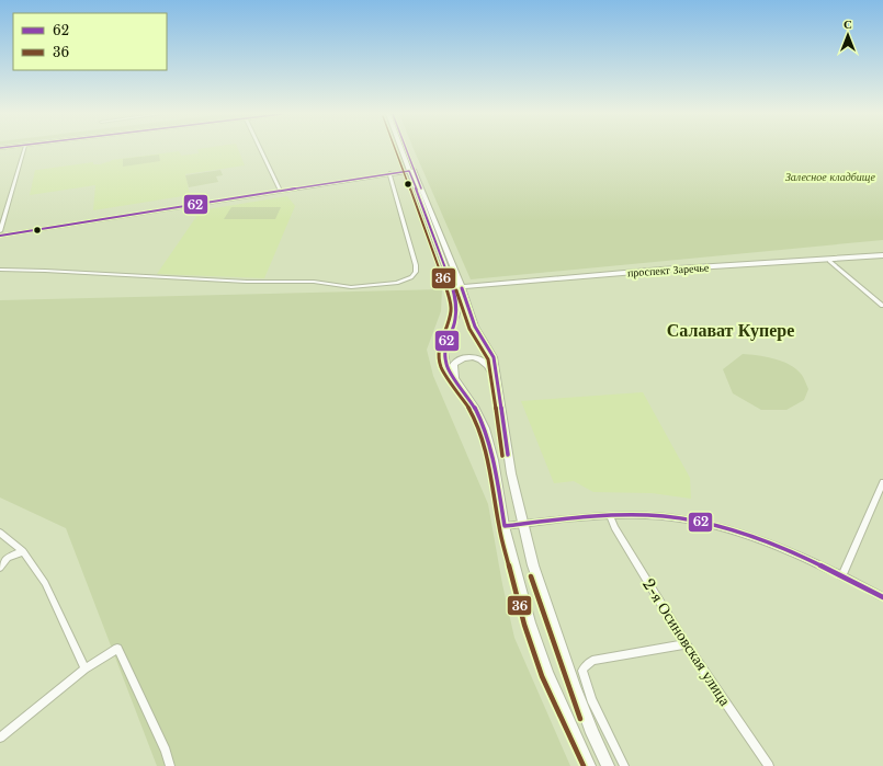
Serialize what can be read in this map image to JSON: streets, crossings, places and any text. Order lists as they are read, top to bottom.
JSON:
{
  "streets": {
    "street": ["проспект Заречье", "2-я Осиновская улица"]
  },
  "districts": ["Салават Купере"],
  "parks": ["Залесное кладбище"],
  "lines": ["transit line 62", "transit line 36"],
  "legend": ["62", "36"],
  "north": "top"
}
